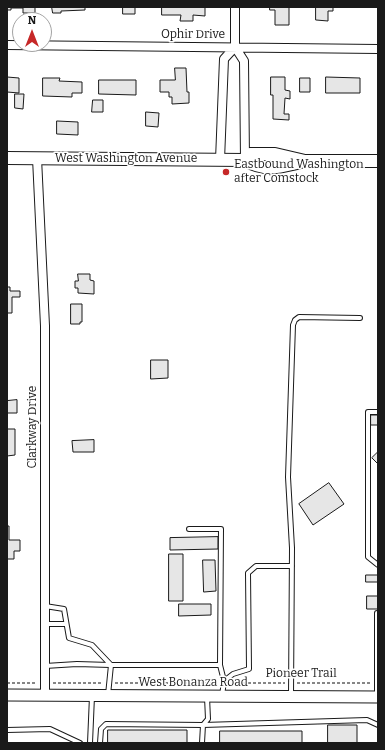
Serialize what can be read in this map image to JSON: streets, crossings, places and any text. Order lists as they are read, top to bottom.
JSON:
{
  "streets": {
    "main road": ["West Washington Avenue", "West Bonanza Road"],
    "street": ["Ophir Drive", "Clarkway Drive"],
    "path": ["Pioneer Trail"]
  },
  "crossings": [
    ["West Washington Avenue", "Clarkway Drive"],
    ["Clarkway Drive", "Pioneer Trail"],
    ["Clarkway Drive", "West Bonanza Road"]
  ],
  "places": ["Eastbound Washington after Comstock"],
  "north": "top"
}
